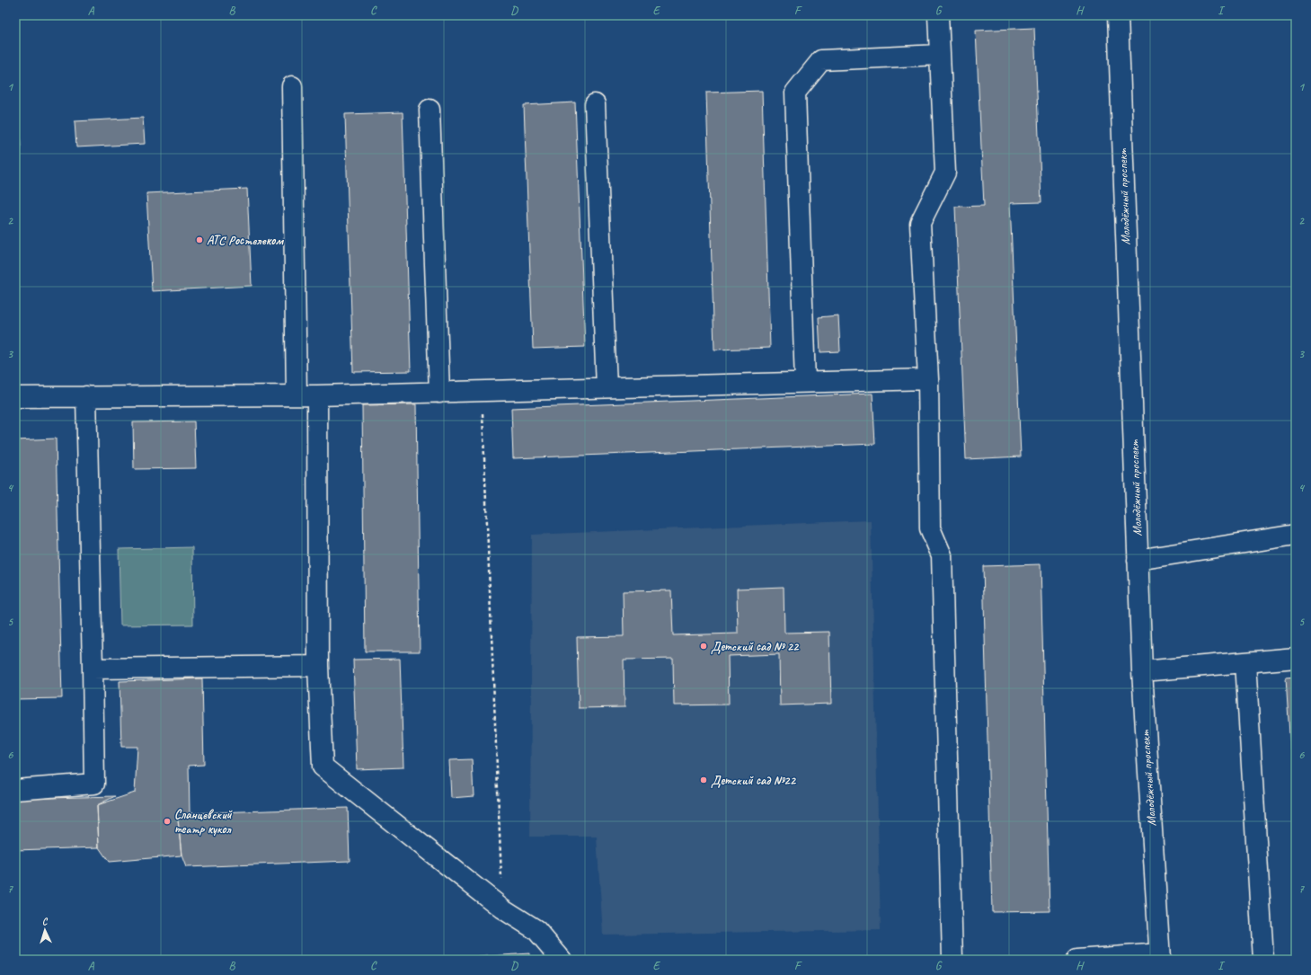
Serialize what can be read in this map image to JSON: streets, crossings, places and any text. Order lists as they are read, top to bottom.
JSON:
{
  "streets": {
    "street": ["Молодёжный проспект"]
  },
  "places": [
    "АТС Ростелеком",
    "Детский сад № 22",
    "Детский сад №22",
    "Сланцевский театр кукол"
  ],
  "north": "top",
  "grid": {
    "columns": [
      "A",
      "B",
      "C",
      "D",
      "E",
      "F",
      "G",
      "H",
      "I"
    ],
    "rows": [
      "1",
      "2",
      "3",
      "4",
      "5",
      "6",
      "7"
    ]
  }
}
